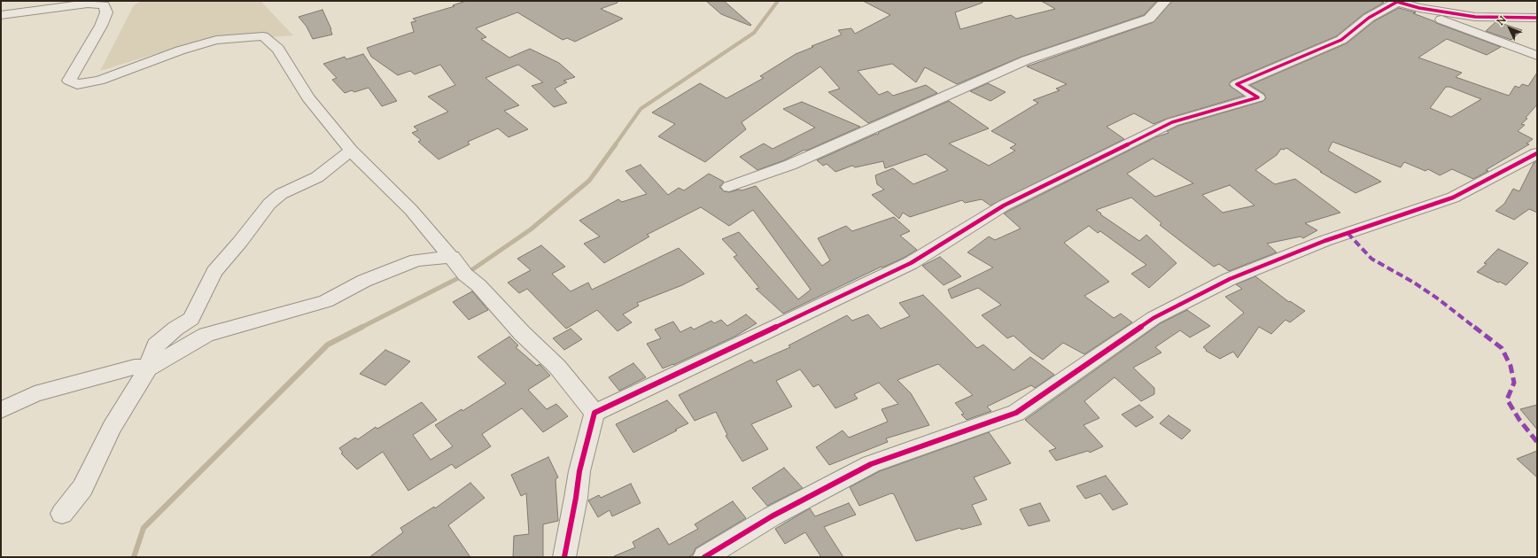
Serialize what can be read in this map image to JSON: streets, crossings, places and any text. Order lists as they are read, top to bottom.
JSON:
{
  "north": "top left"
}
